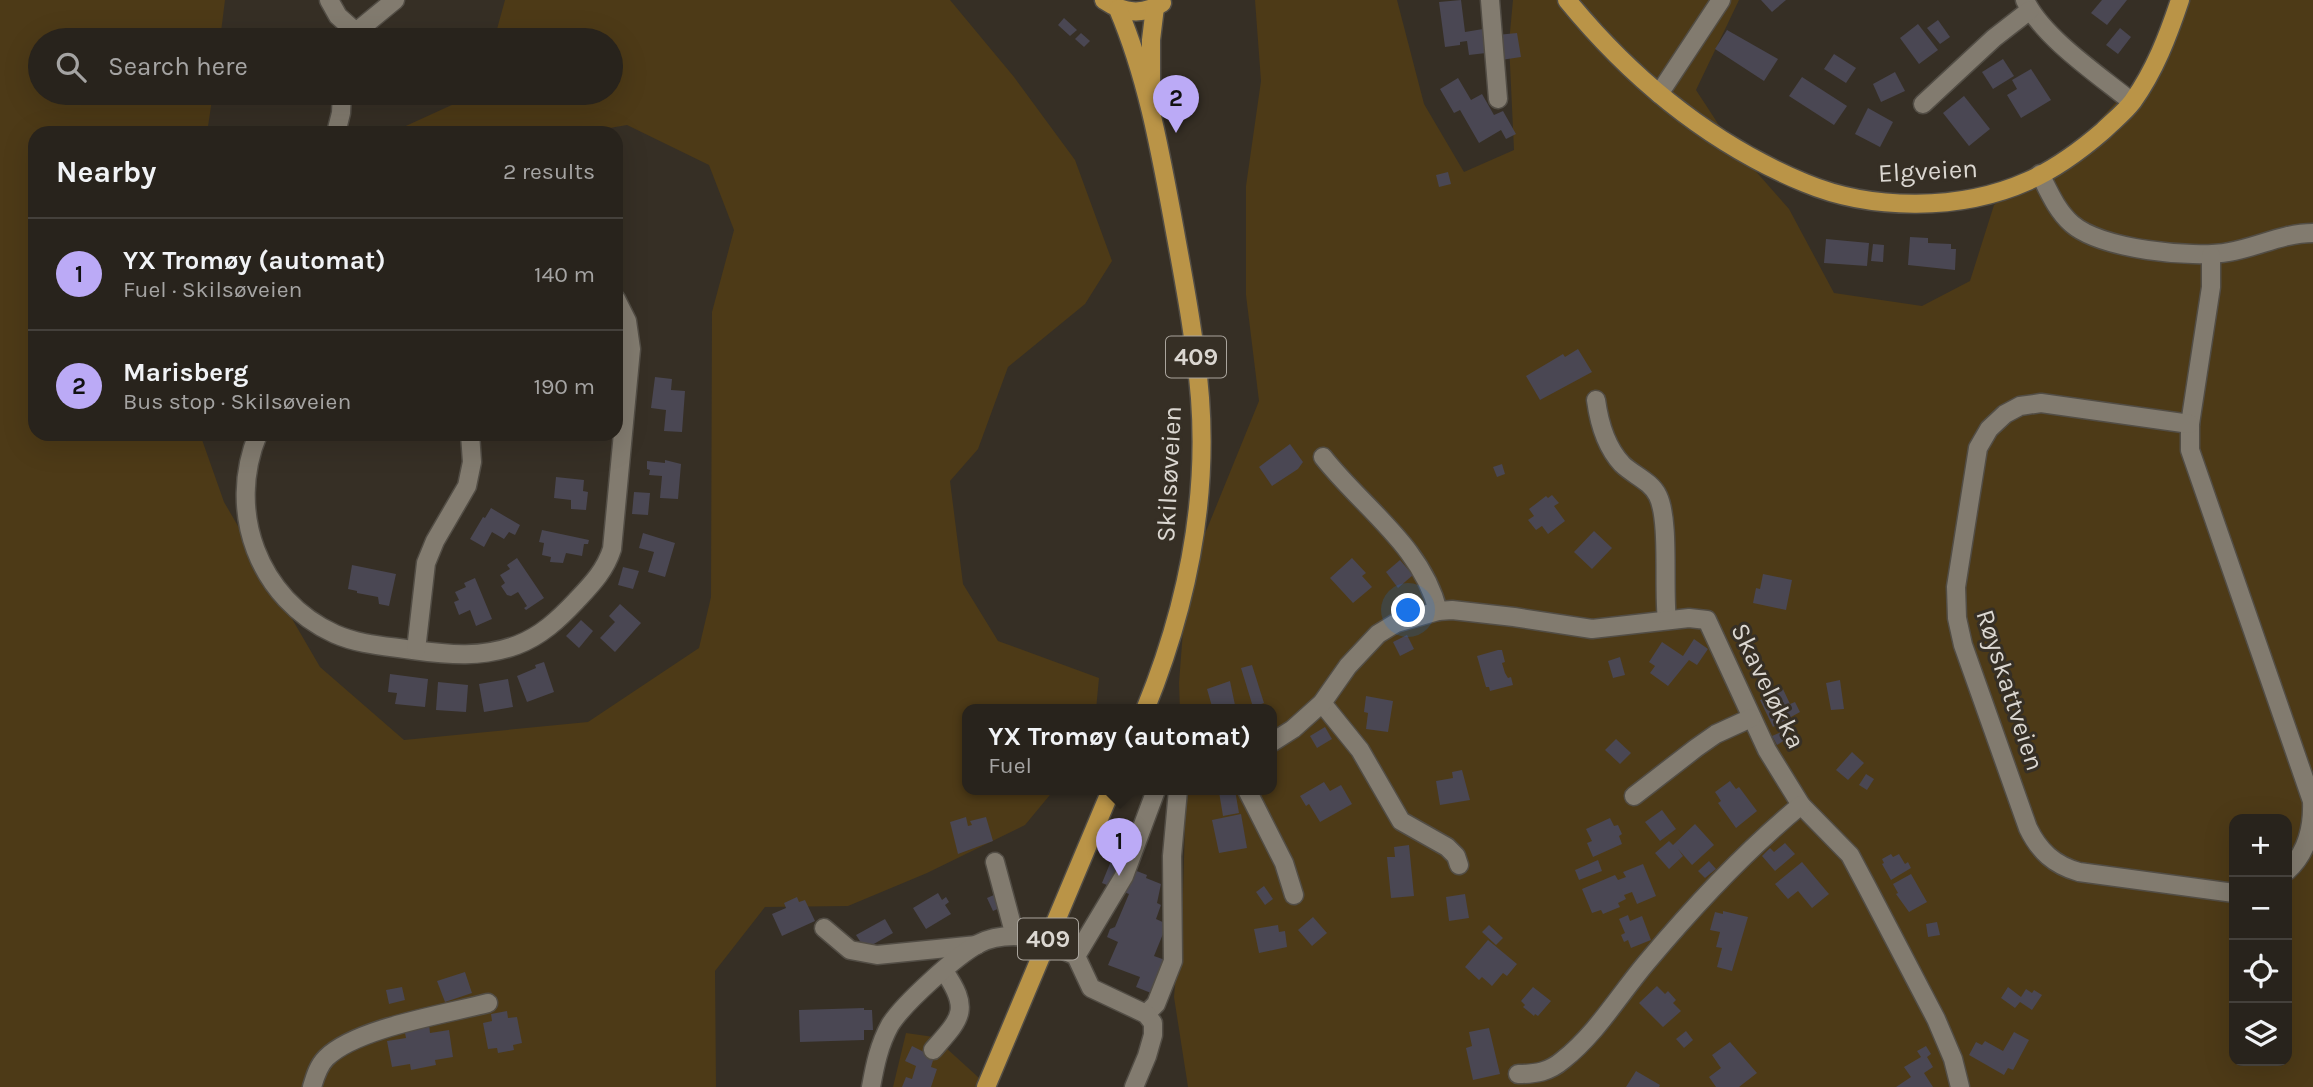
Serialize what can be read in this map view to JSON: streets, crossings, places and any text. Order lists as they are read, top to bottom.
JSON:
{
  "streets": {
    "main road": ["Elgveien", "409", "Skilsøveien"],
    "street": ["Skaveløkka", "Røyskattveien"]
  },
  "page": {
    "search": "Search here",
    "pins": ["2", "1"],
    "heading": ["Nearby", "2 results"],
    "list": [
      {
        "mark": "1",
        "name": "YX Tromøy (automat)",
        "note": "Fuel · Skilsøveien",
        "value": "140 m"
      },
      {
        "mark": "2",
        "name": "Marisberg",
        "note": "Bus stop · Skilsøveien",
        "value": "190 m"
      }
    ],
    "popup": ["YX Tromøy (automat)", "Fuel"],
    "map_buttons": ["+", "−"]
  }
}
